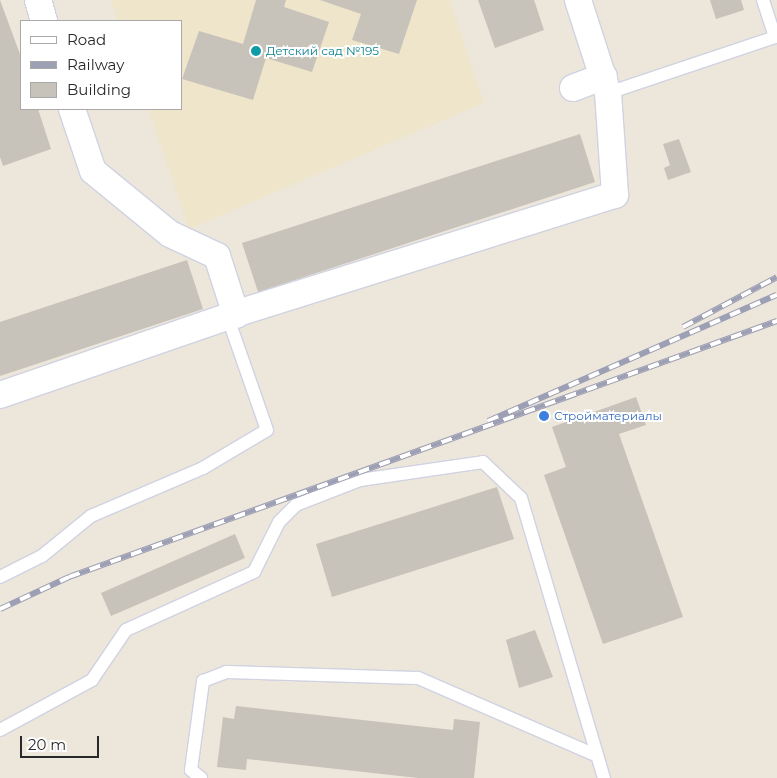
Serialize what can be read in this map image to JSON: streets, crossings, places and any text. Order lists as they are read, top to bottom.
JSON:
{
  "places": ["Детский сад №195", "Стройматериалы"],
  "legend": ["Road", "Railway", "Building"],
  "scale_bar": "20 m"
}
